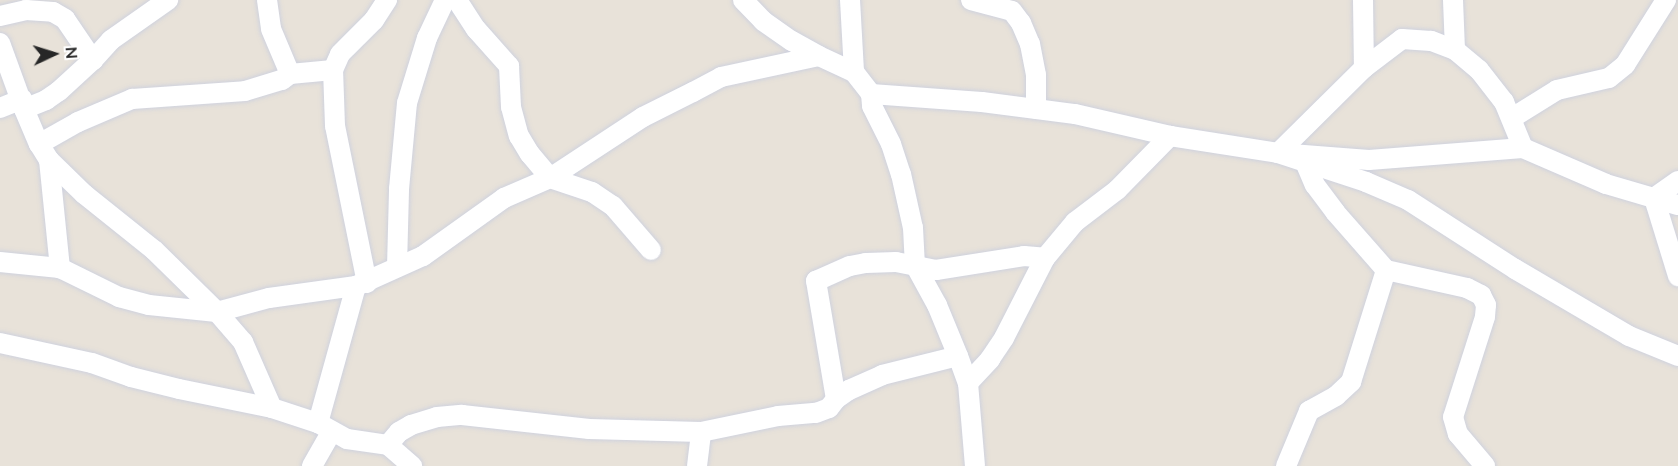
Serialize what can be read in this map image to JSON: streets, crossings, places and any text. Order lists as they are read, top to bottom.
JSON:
{
  "north": "right"
}
